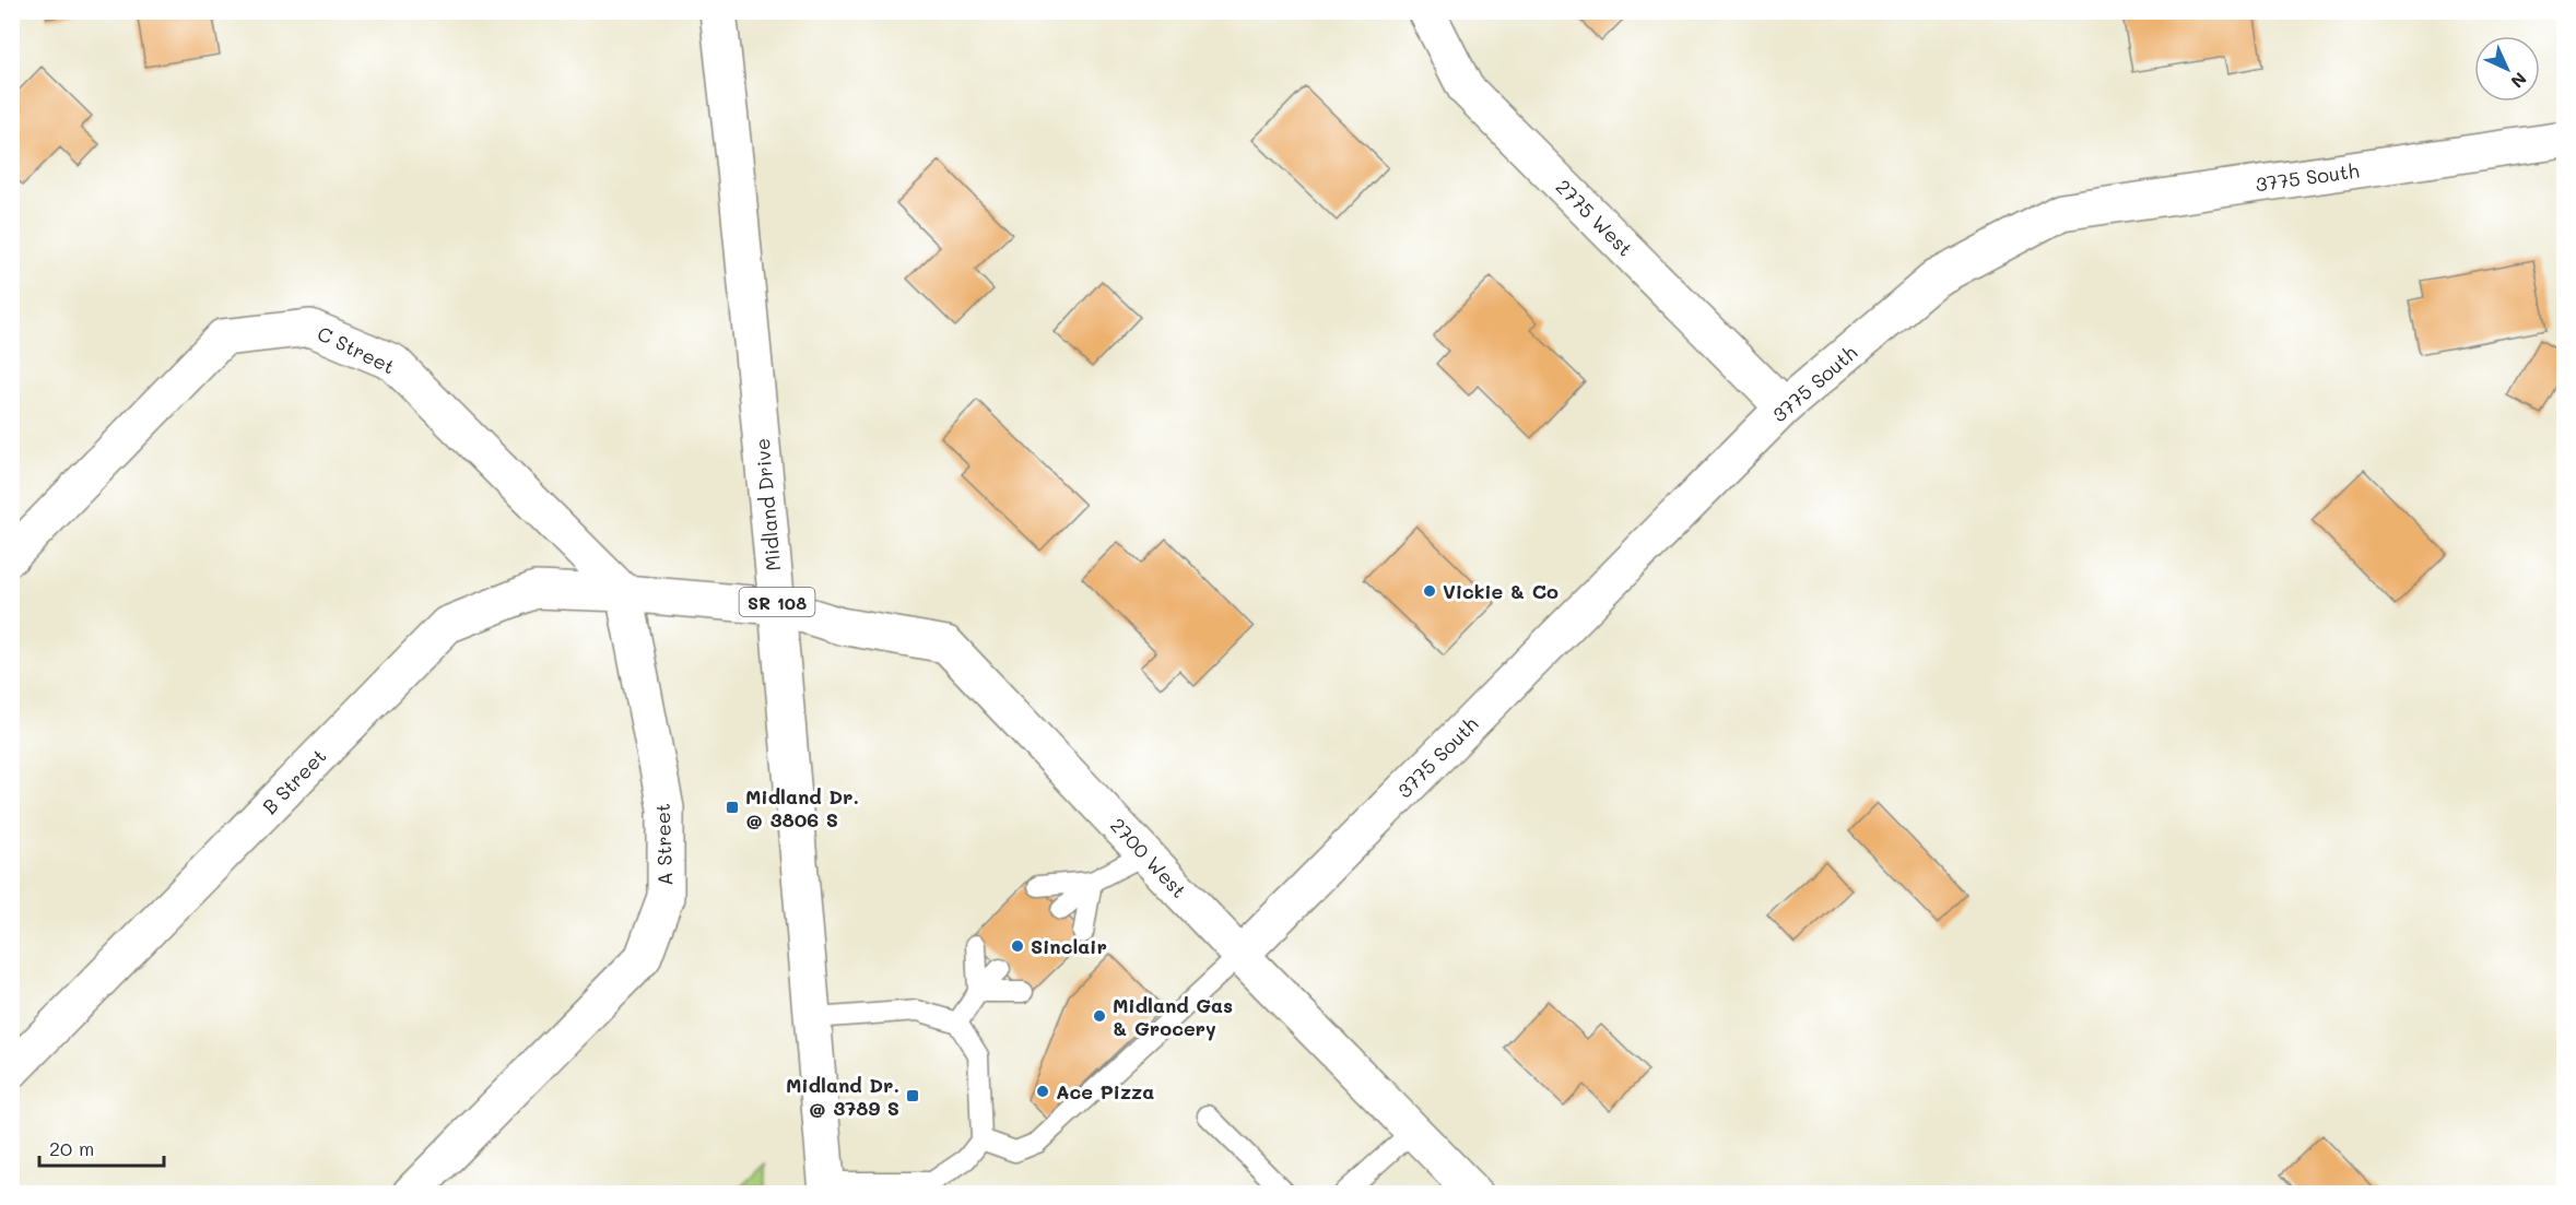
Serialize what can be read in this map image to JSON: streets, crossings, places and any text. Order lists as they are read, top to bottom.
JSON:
{
  "streets": {
    "street": [
      "3775 South",
      "2775 West",
      "C Street",
      "Midland Drive",
      "SR 108",
      "B Street",
      "A Street",
      "2700 West"
    ]
  },
  "crossings": [
    ["3775 South", "2775 West"],
    ["3775 South", "2700 West"],
    ["C Street", "B Street"],
    ["C Street", "A Street"],
    ["Midland Drive", "2700 West"],
    ["B Street", "A Street"]
  ],
  "places": {
    "other": [
      "Vickie & Co",
      "Sinclair",
      "Midland Gas & Grocery",
      "Ace Pizza"
    ],
    "transit": ["Midland Dr. @ 3806 S", "Midland Dr. @ 3789 S"]
  },
  "scale_bar": "20 m",
  "north": "bottom right"
}
